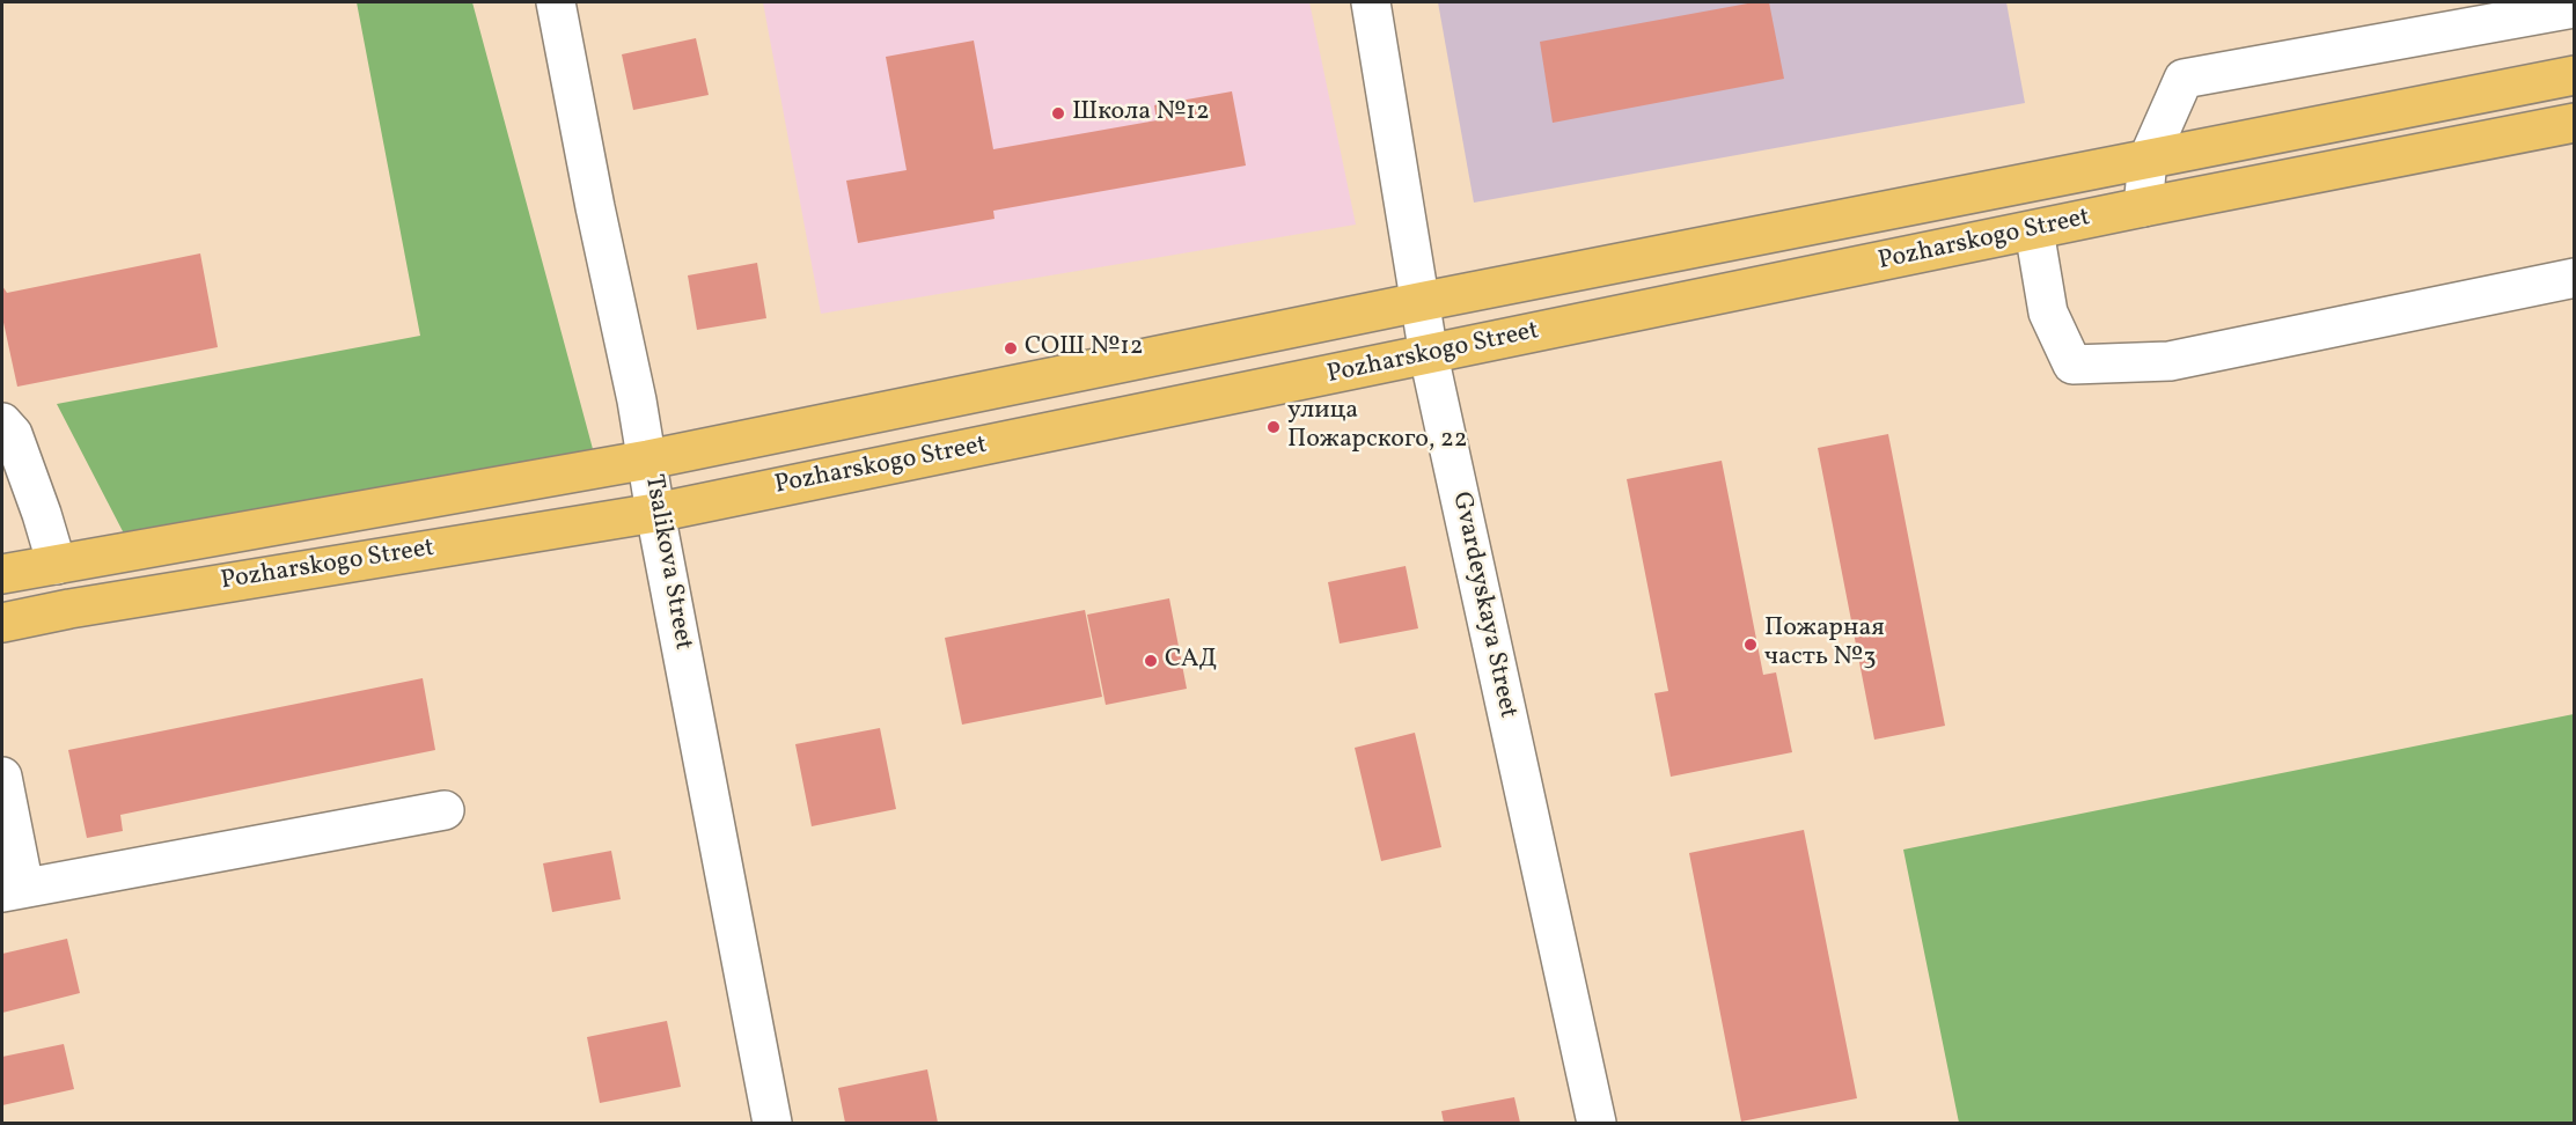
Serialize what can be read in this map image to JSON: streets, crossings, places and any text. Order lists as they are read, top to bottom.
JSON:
{
  "streets": {
    "main road": ["Pozharskogo Street"],
    "street": ["Tsalikova Street", "Gvardeyskaya Street"]
  },
  "crossings": [
    ["Pozharskogo Street", "Tsalikova Street"],
    ["Pozharskogo Street", "Gvardeyskaya Street"]
  ],
  "places": [
    "Школа №12",
    "СОШ №12",
    "улица Пожарского, 22",
    "Пожарная часть №3",
    "САД"
  ]
}
